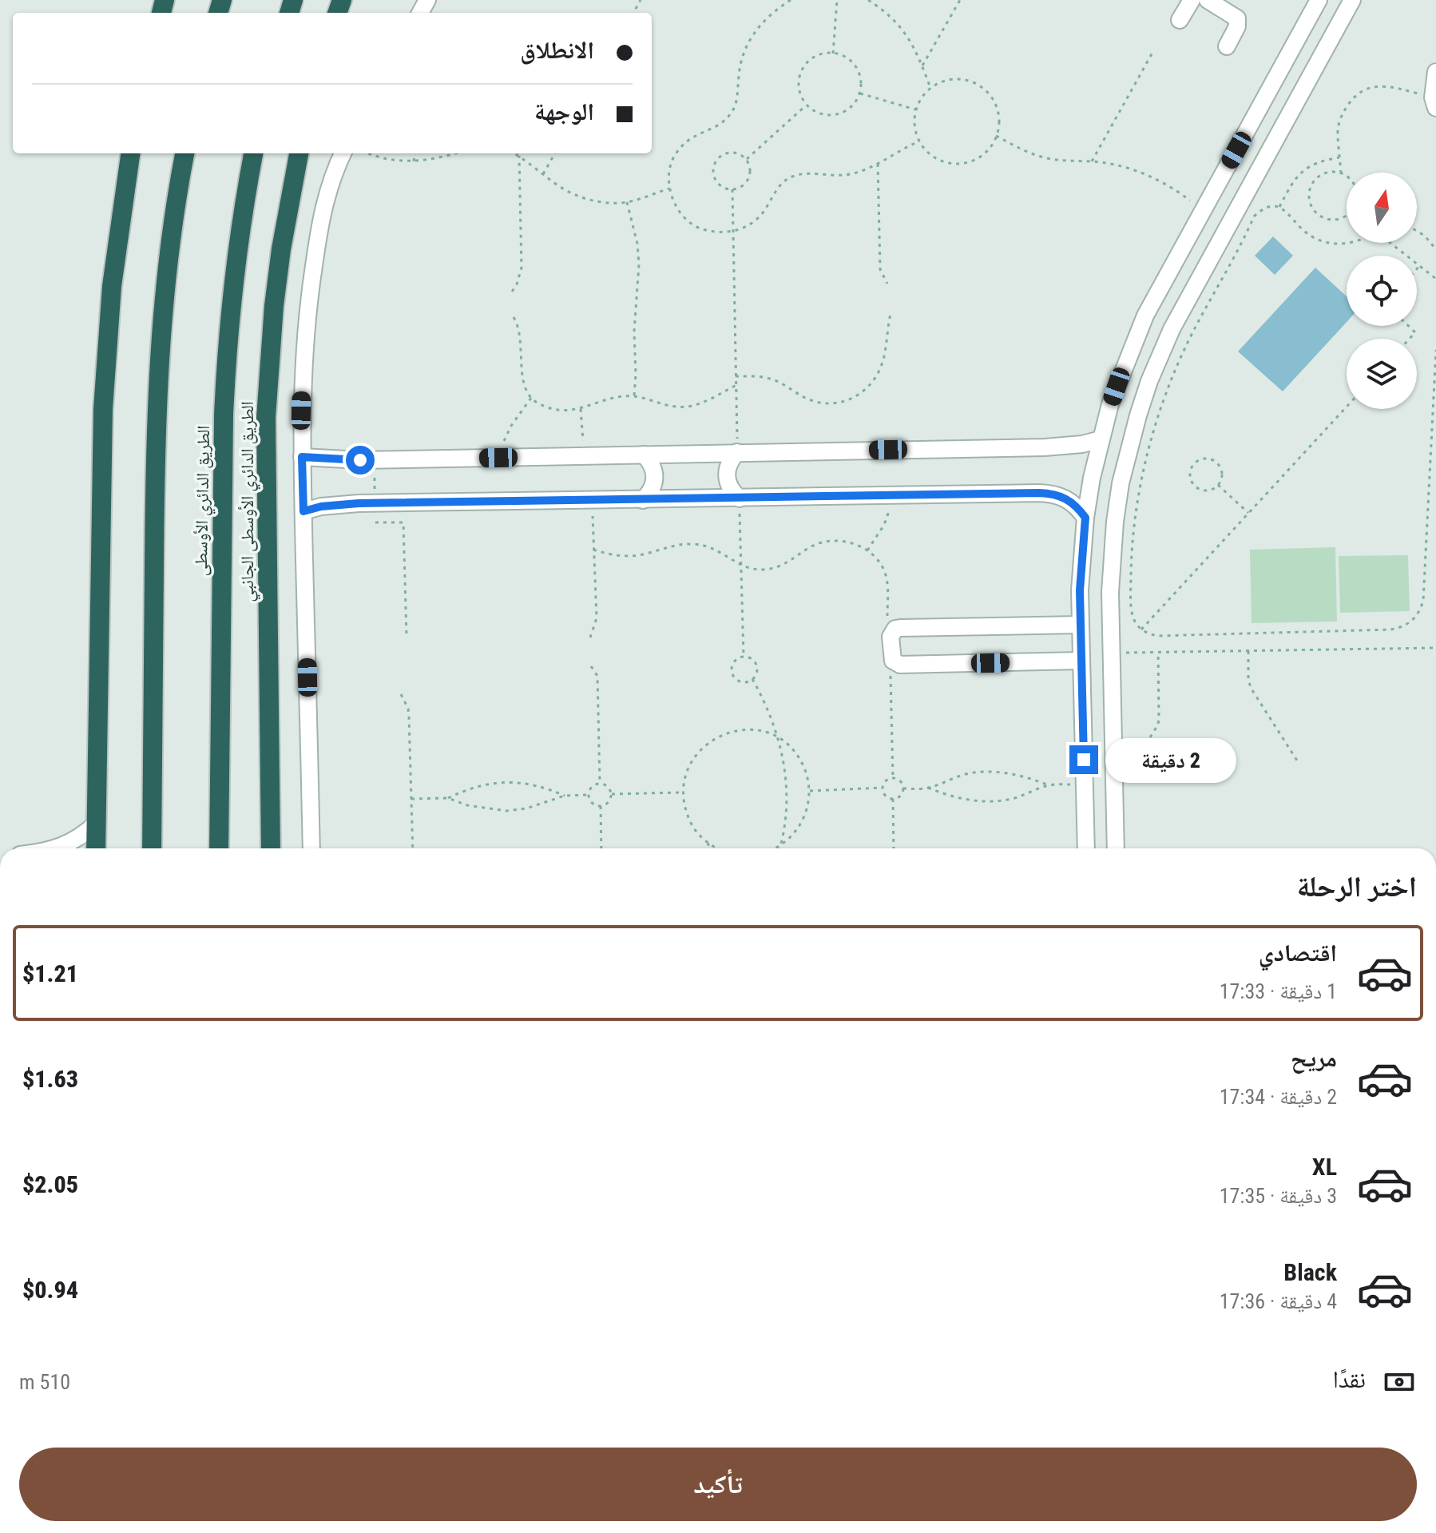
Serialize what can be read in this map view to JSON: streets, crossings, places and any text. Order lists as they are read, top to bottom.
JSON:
{
  "streets": {
    "highway": ["الطريق الدائري الأوسطى", "الطريق الدائري الأوسطى الجانبي"]
  },
  "north": "top",
  "page": {
    "banner": ["الانطلاق", "الوجهة"],
    "bubble": "2 دقيقة",
    "heading": "اختر الرحلة",
    "list": [
      {
        "name": "اقتصادي",
        "note": "1 دقيقة · 17:33",
        "value": "$1.21"
      },
      {
        "name": "مريح",
        "note": "2 دقيقة · 17:34",
        "value": "$1.63"
      },
      {
        "name": "XL",
        "note": "3 دقيقة · 17:35",
        "value": "$2.05"
      },
      {
        "name": "Black",
        "note": "4 دقيقة · 17:36",
        "value": "$0.94"
      }
    ],
    "pay": ["نقدًا", "510 m"],
    "buttons": "تأكيد"
  }
}
